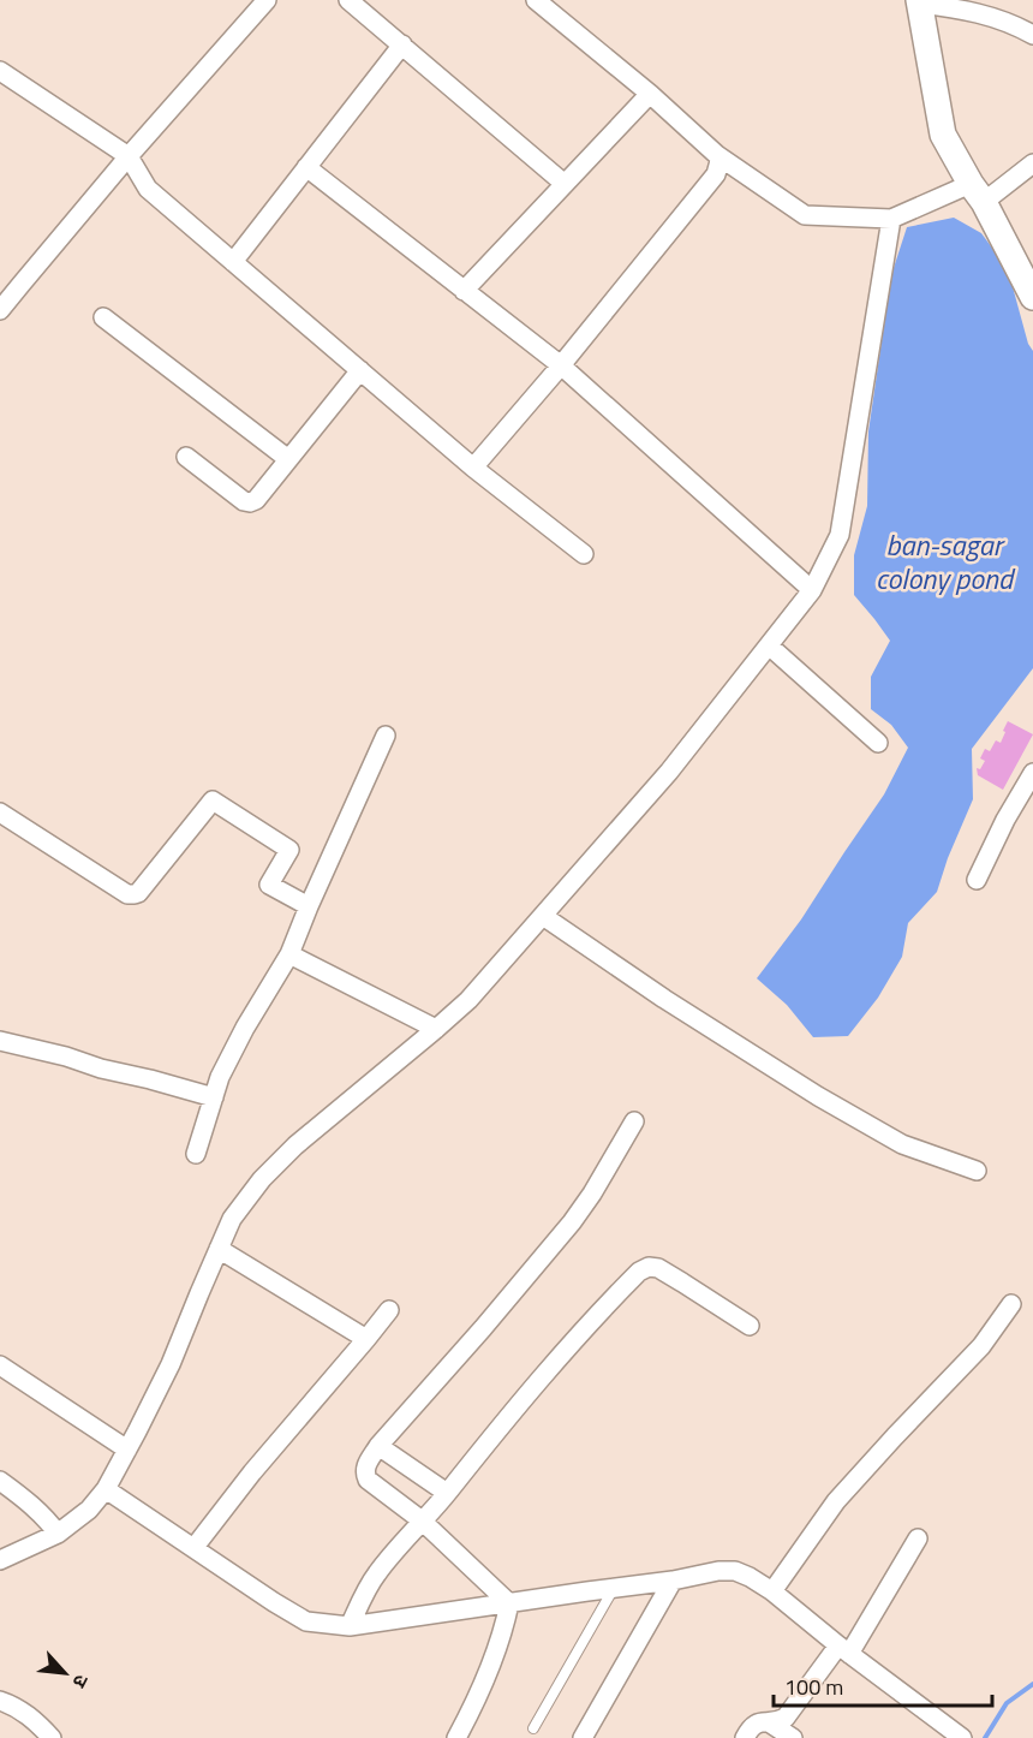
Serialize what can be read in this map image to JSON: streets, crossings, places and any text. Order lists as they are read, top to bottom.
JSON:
{
  "water": ["ban-sagar colony pond"],
  "scale_bar": "100 m",
  "north": "bottom right"
}
